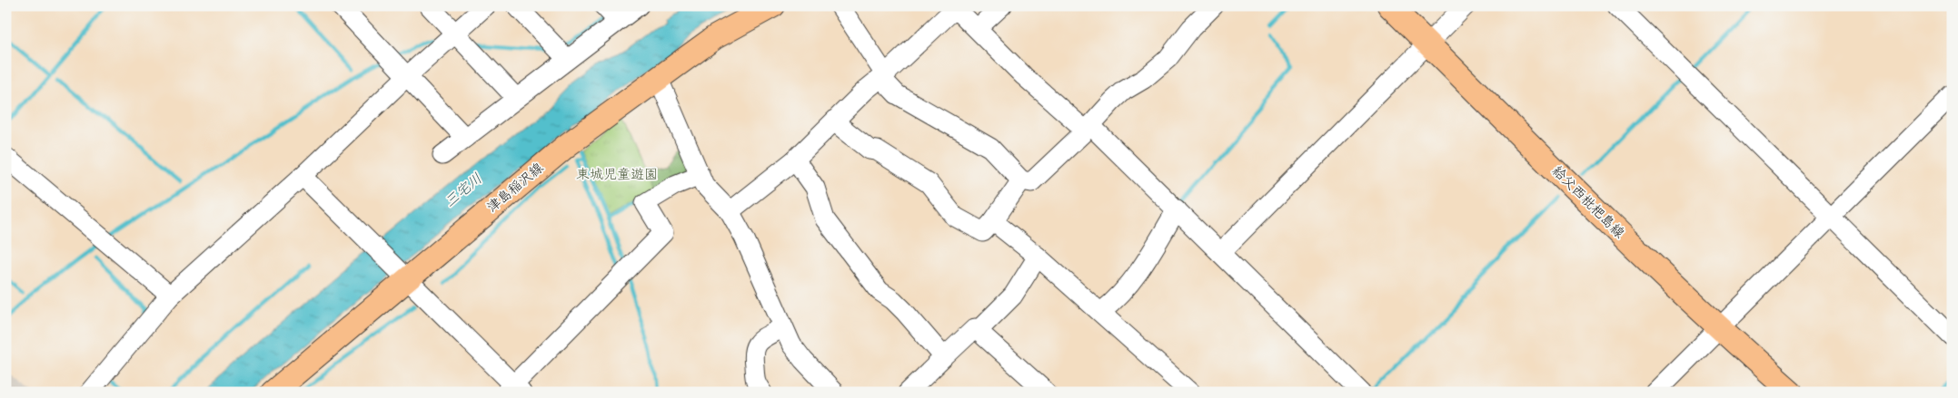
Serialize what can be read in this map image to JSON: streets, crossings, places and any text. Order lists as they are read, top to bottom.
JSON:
{
  "streets": {
    "main road": ["津島稲沢線", "給父西枇杷島線"]
  },
  "water": ["三宅川"],
  "parks": ["東城児童遊園"]
}
